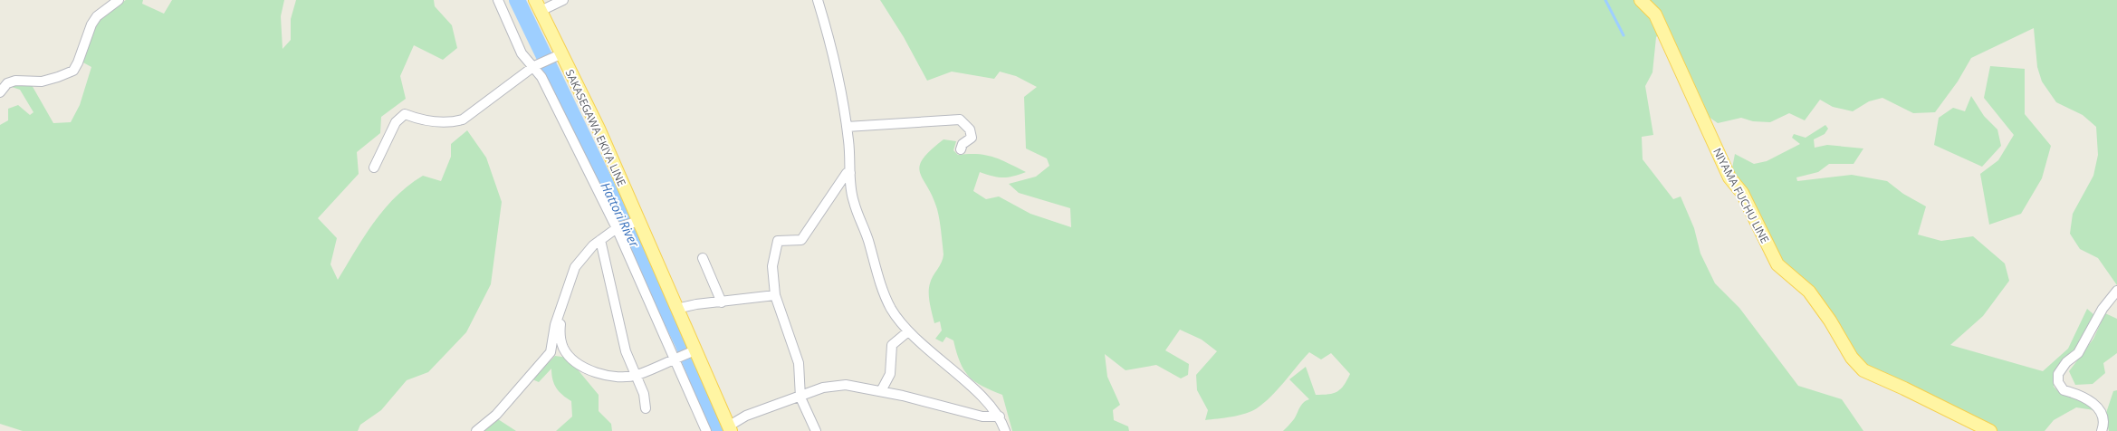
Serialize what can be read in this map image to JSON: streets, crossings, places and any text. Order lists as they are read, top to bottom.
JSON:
{
  "streets": {
    "main road": ["SAKASEGAWA EKIYA LINE", "NIYAMA FUCHU LINE"]
  },
  "water": ["Hattori River"]
}
